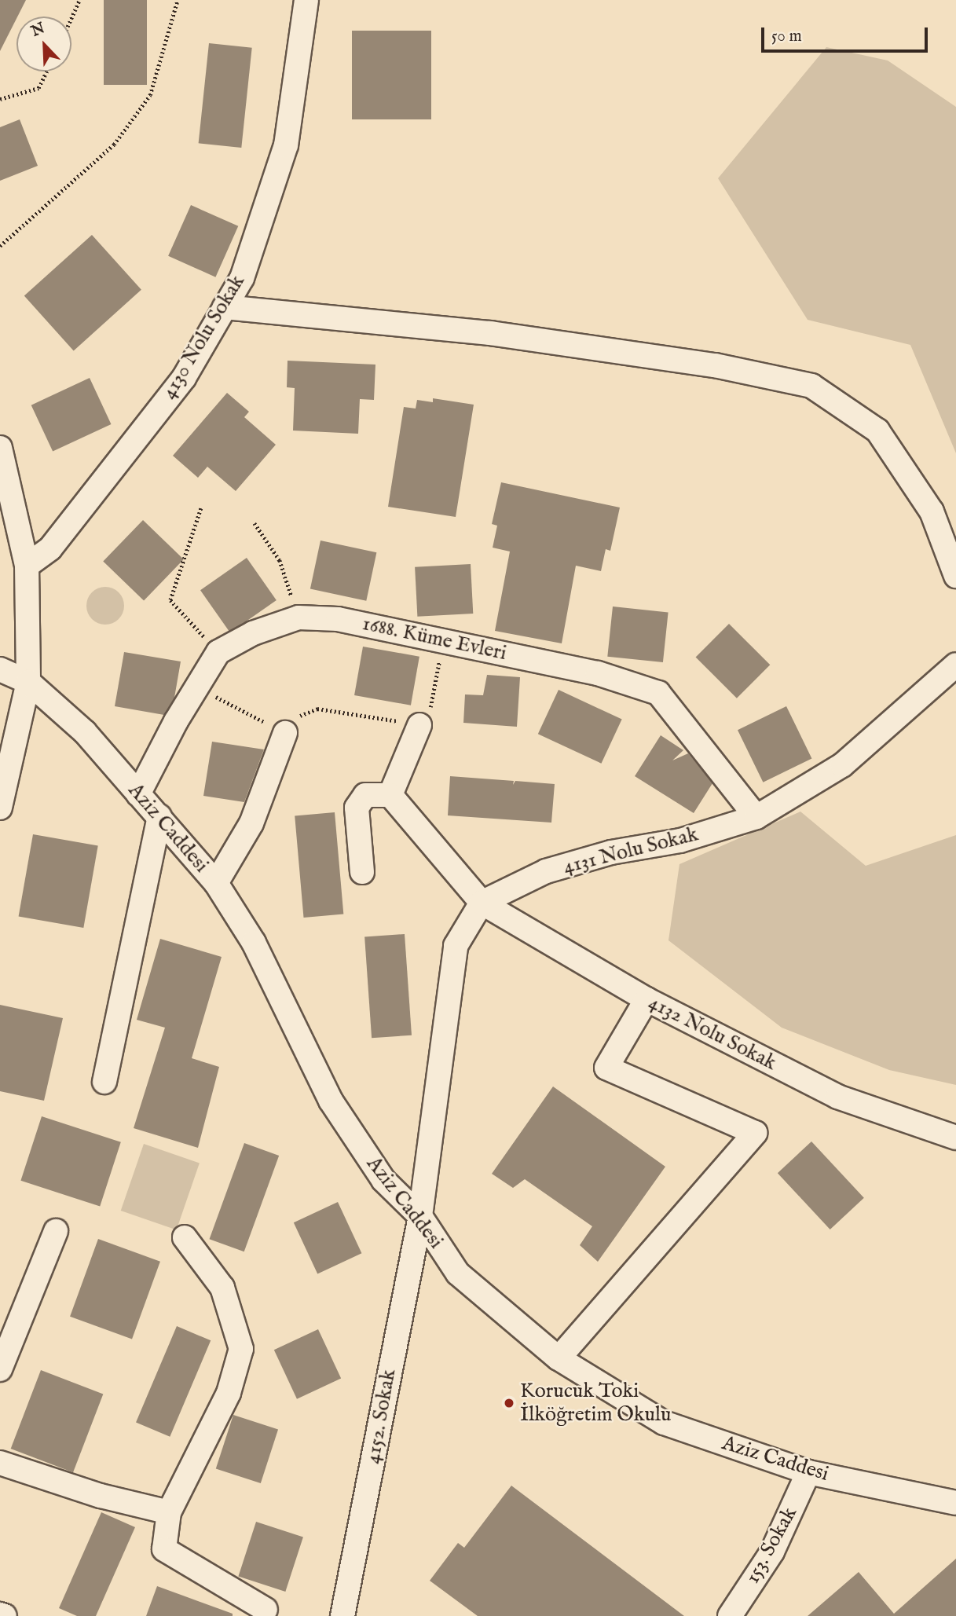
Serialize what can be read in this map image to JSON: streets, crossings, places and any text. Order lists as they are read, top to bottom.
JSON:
{
  "streets": {
    "street": [
      "4130 Nolu Sokak",
      "1688. Küme Evleri",
      "Aziz Caddesi",
      "4131 Nolu Sokak",
      "4132 Nolu Sokak",
      "4152. Sokak",
      "153. Sokak"
    ]
  },
  "crossings": [
    ["1688. Küme Evleri", "Aziz Caddesi"],
    ["1688. Küme Evleri", "4131 Nolu Sokak"],
    ["Aziz Caddesi", "4152. Sokak"],
    ["Aziz Caddesi", "153. Sokak"],
    ["4131 Nolu Sokak", "4132 Nolu Sokak"]
  ],
  "places": ["Korucuk Toki İlköğretim Okulu"],
  "scale_bar": "50 m",
  "north": "top left"
}
